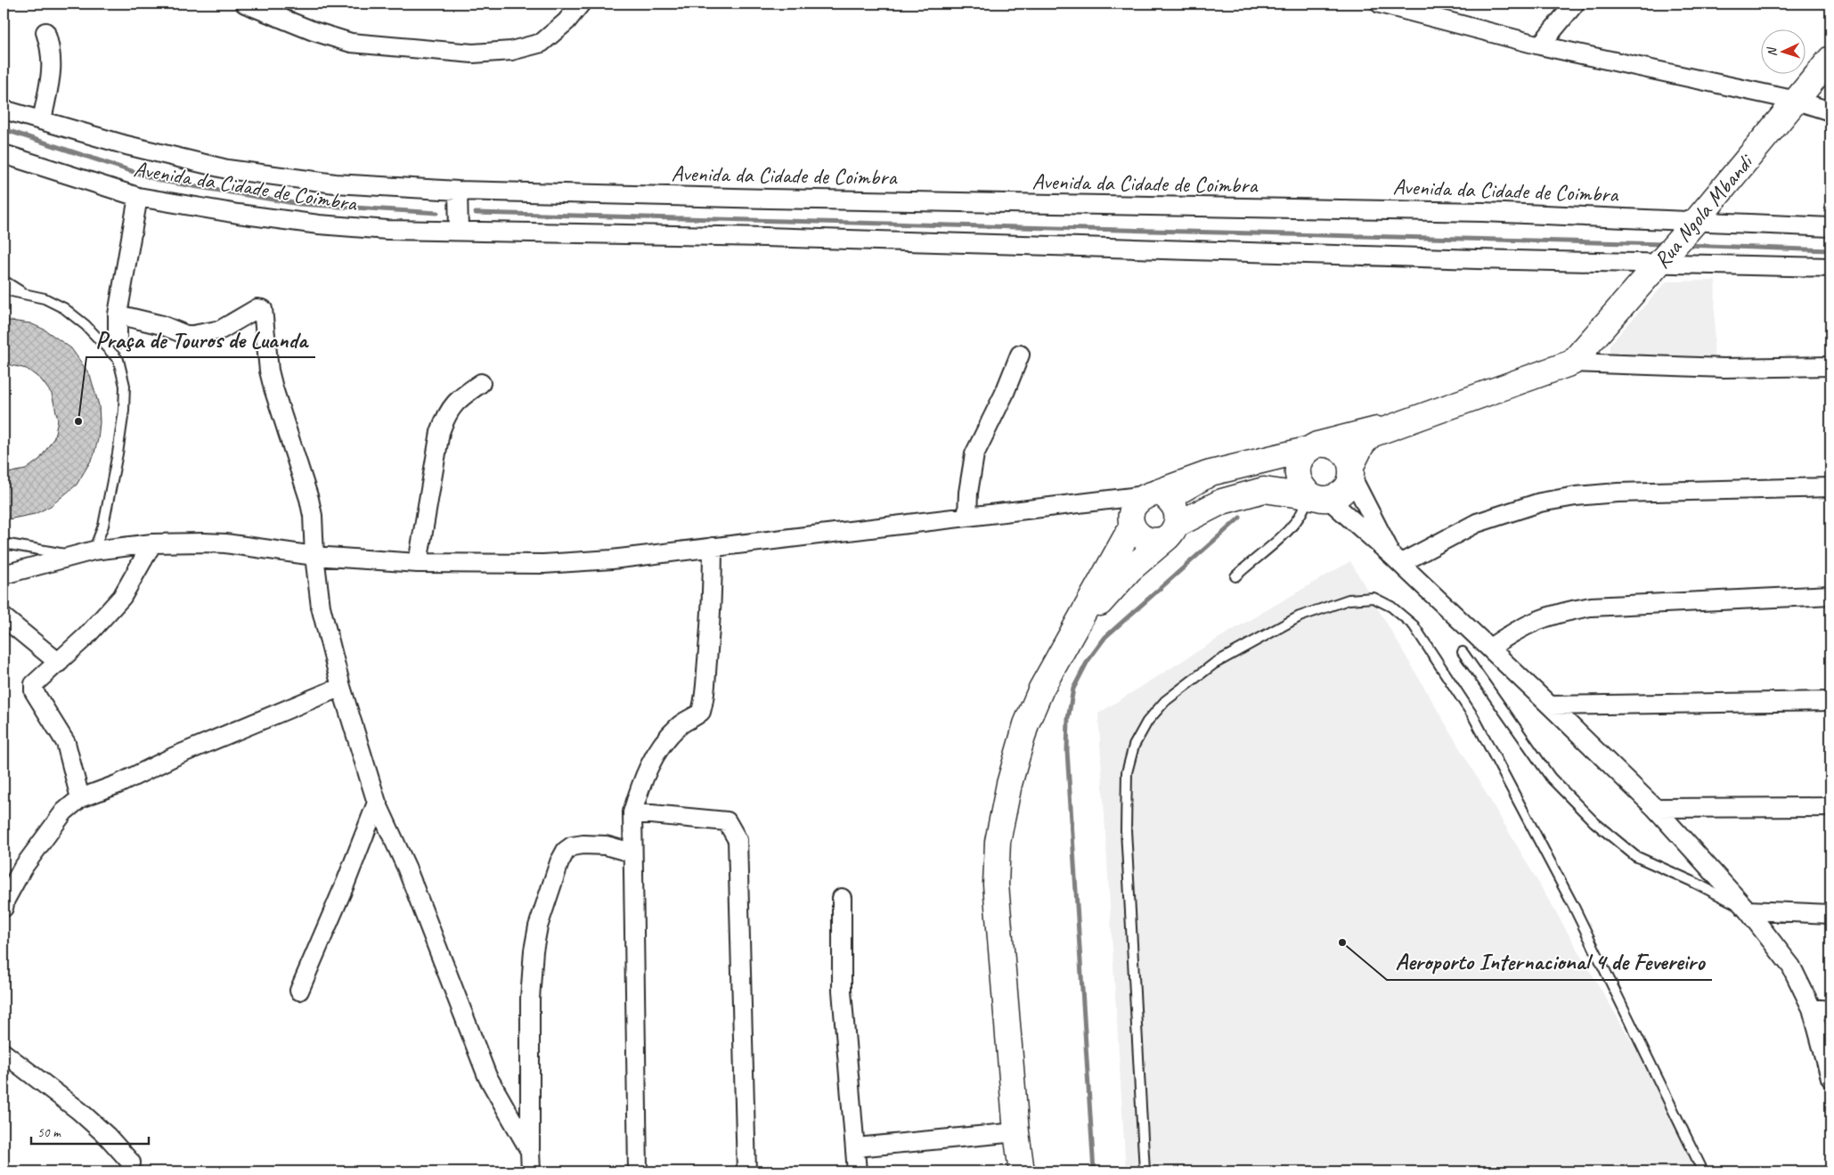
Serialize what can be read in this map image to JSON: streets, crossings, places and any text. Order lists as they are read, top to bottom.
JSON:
{
  "streets": {
    "street": ["Avenida da Cidade de Coimbra", "Rua Ngola Mbandi"]
  },
  "crossings": [
    ["Avenida da Cidade de Coimbra", "Rua Ngola Mbandi"]
  ],
  "places": ["Praça de Touros de Luanda", "Aeroporto Internacional 4 de Fevereiro"],
  "scale_bar": "50 m",
  "north": "left"
}
